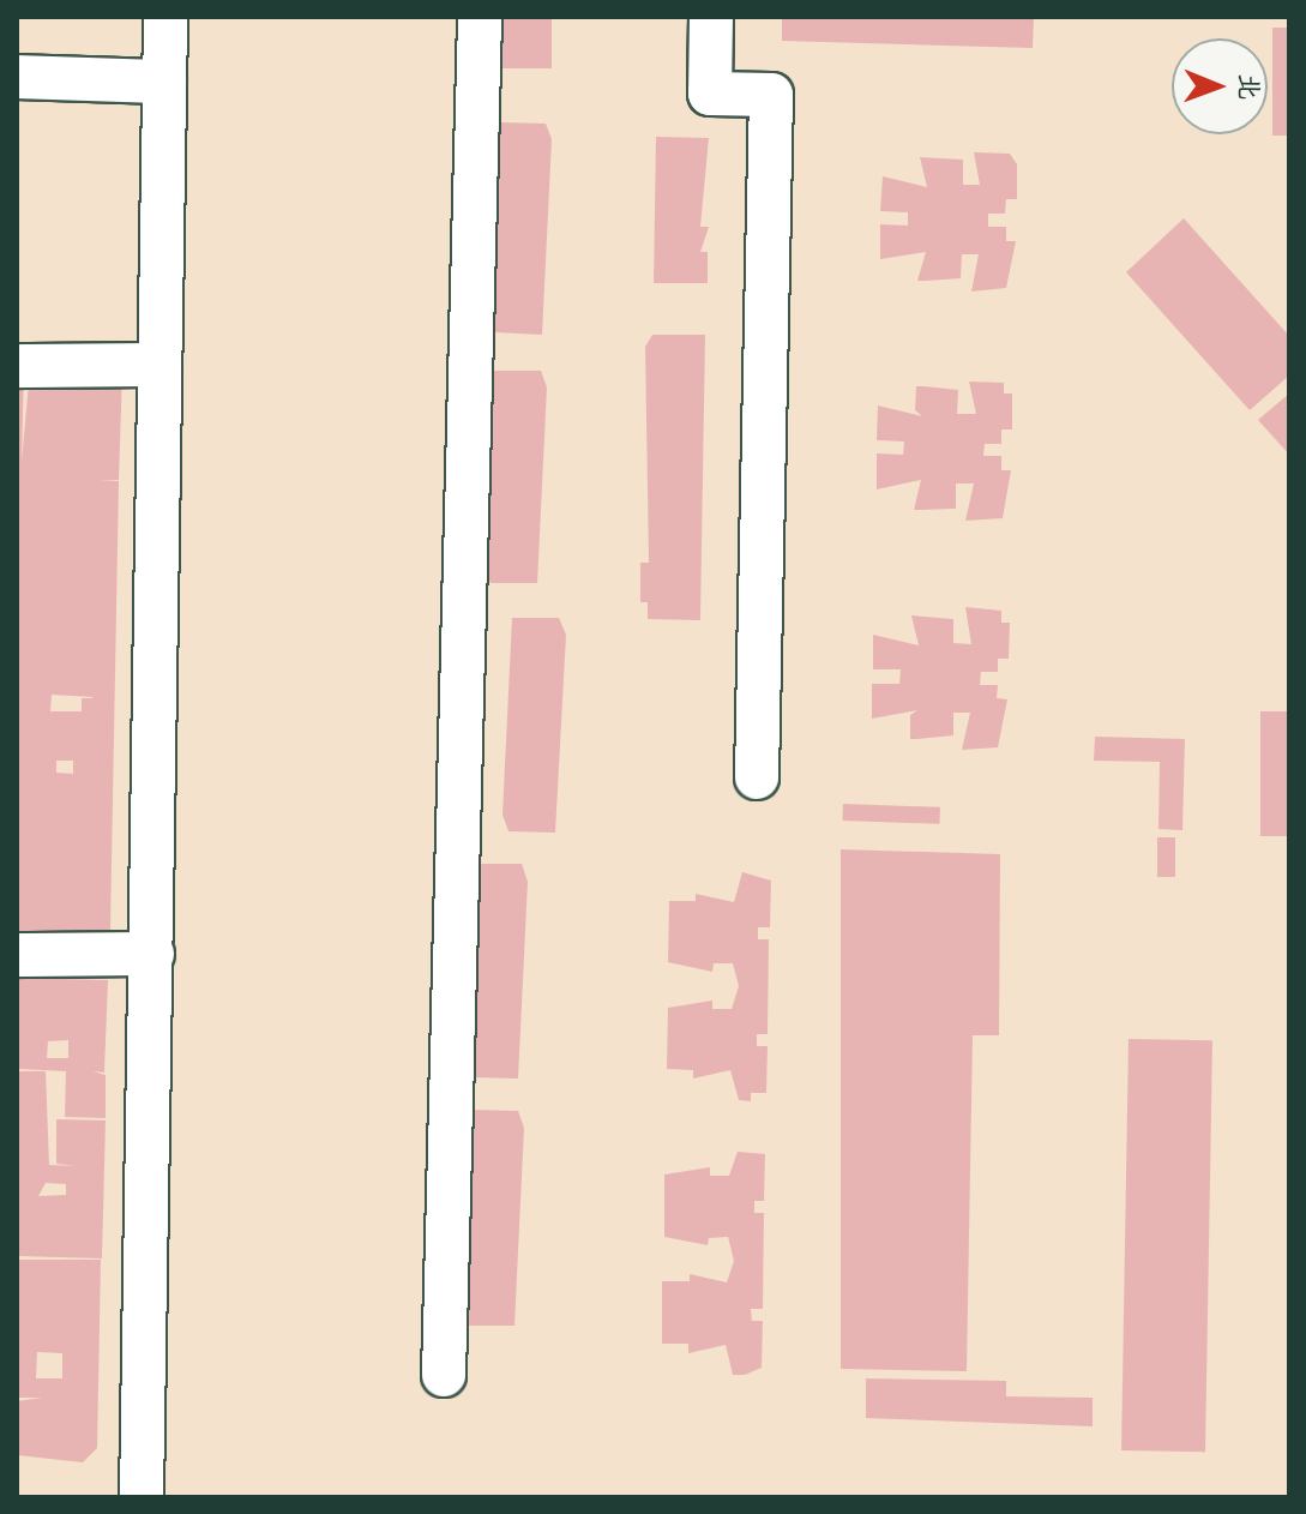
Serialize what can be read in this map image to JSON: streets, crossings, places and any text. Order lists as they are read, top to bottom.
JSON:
{
  "north": "right"
}
